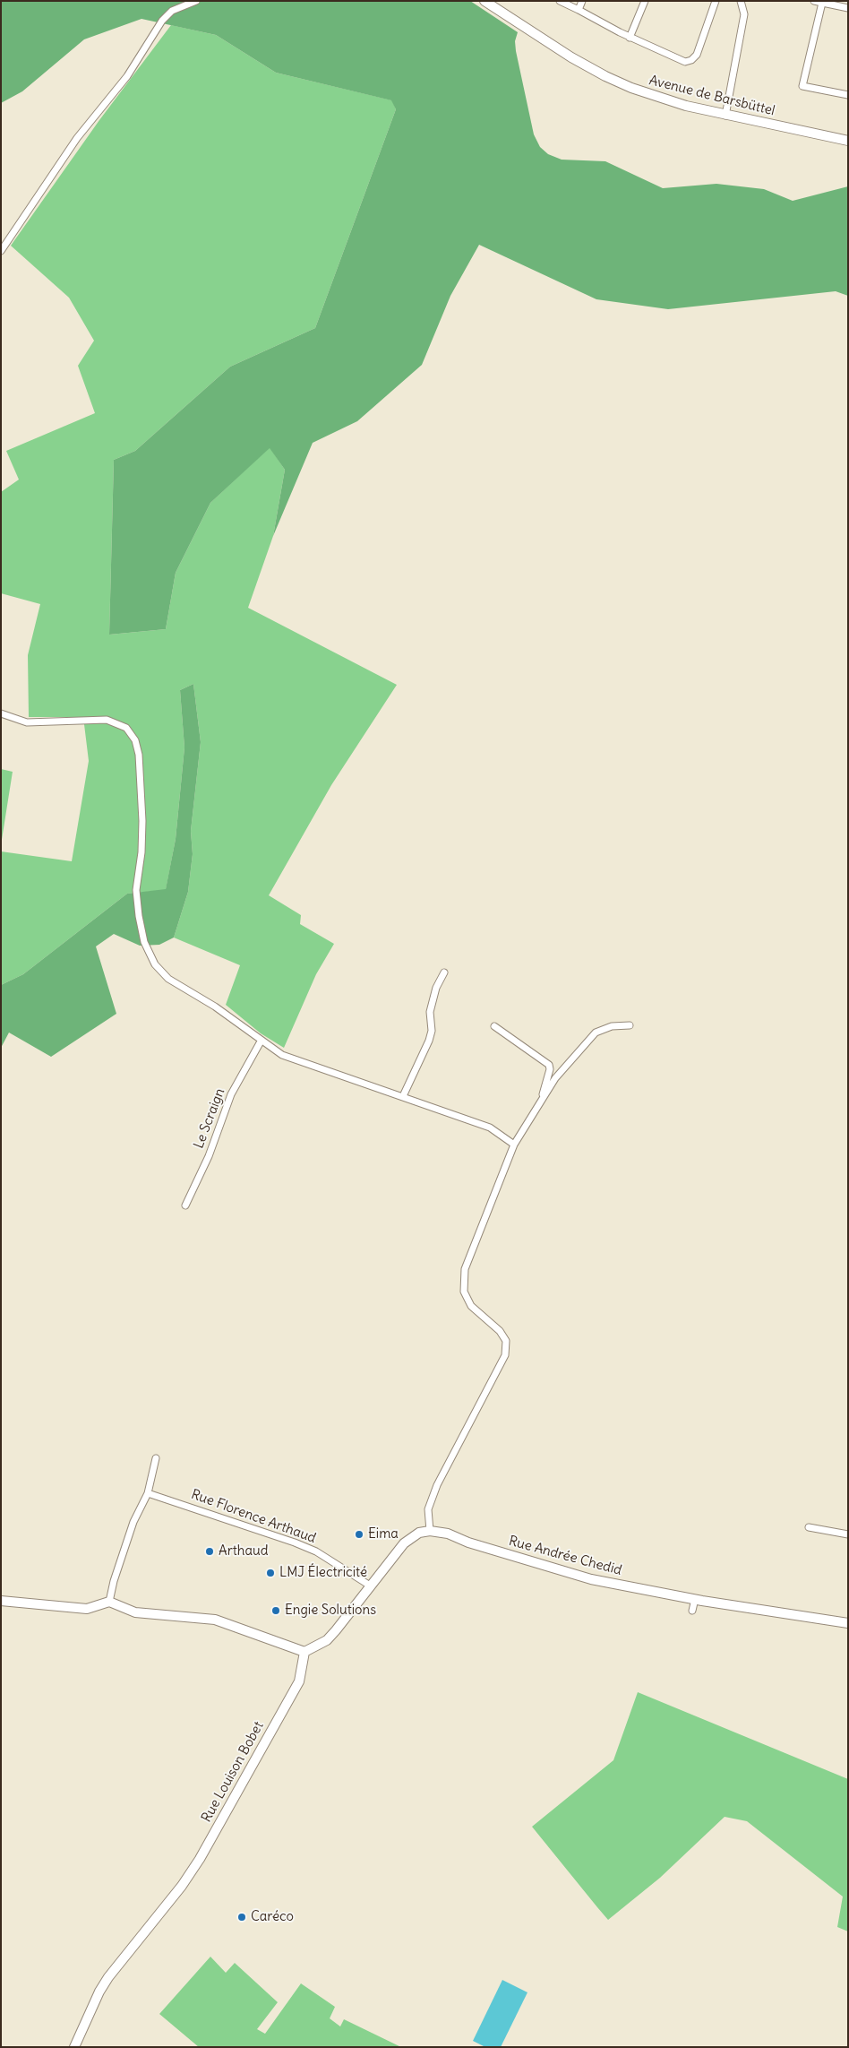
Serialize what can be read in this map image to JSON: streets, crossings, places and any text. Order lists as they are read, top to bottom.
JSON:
{
  "streets": {
    "street": [
      "Avenue de Barsbüttel",
      "Le Scraign",
      "Rue Florence Arthaud",
      "Rue Andrée Chedid",
      "Rue Louison Bobet"
    ]
  },
  "places": [
    "Eima",
    "Arthaud",
    "LMJ Électricité",
    "Engie Solutions",
    "Caréco"
  ]
}
